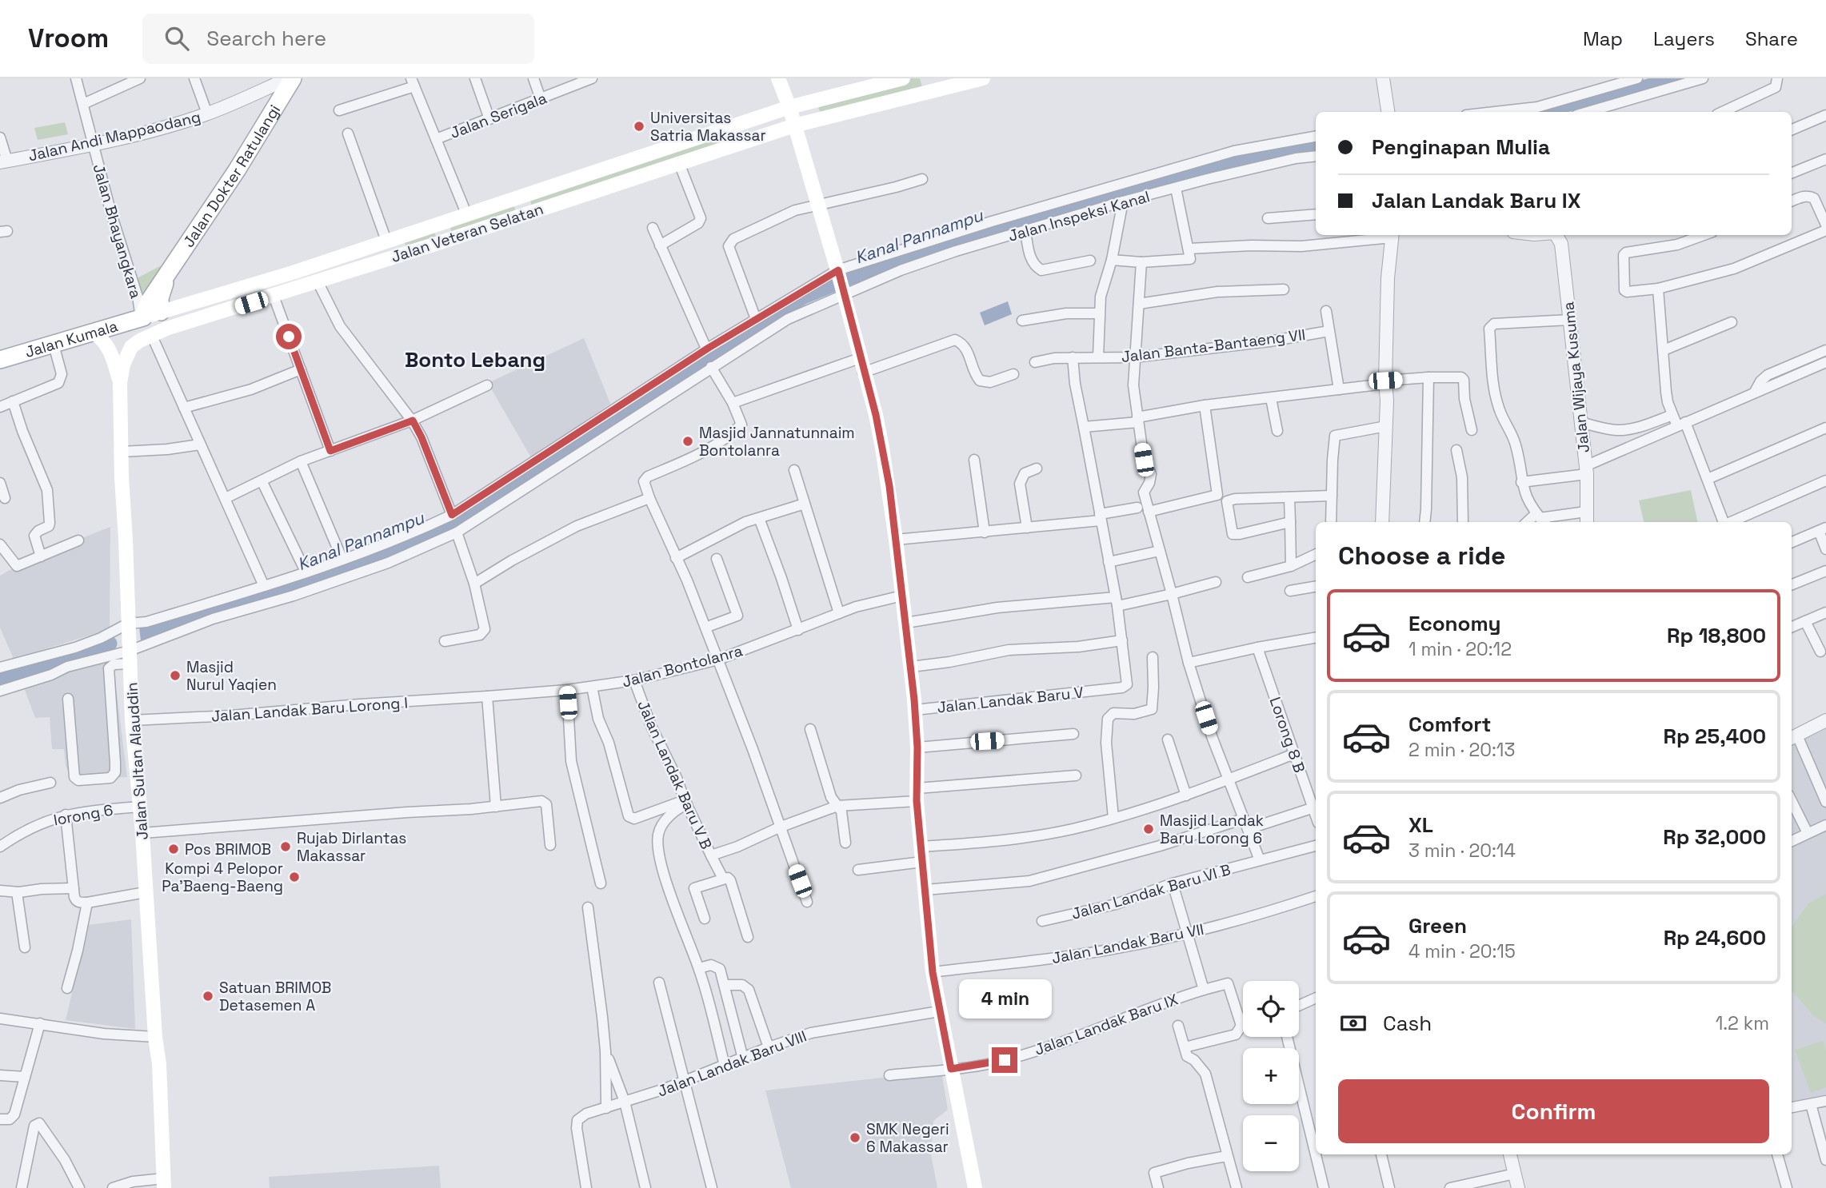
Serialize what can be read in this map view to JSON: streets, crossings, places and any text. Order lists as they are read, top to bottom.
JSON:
{
  "streets": {
    "main road": [
      "Jalan Dokter Ratulangi",
      "Jalan Veteran Selatan",
      "Jalan Kumala",
      "Jalan Sultan Alauddin"
    ],
    "street": [
      "Jalan Serigala",
      "Jalan Andi Mappaodang",
      "Jalan Inspeksi Kanal",
      "Jalan Bhayangkara",
      "Jalan Banta-Bantaeng VII",
      "Jalan Wijaya Kusuma",
      "Jalan Bontolanra",
      "Jalan Landak Baru V",
      "Jalan Landak Baru Lorong I",
      "Lorong 8 B",
      "Jalan Landak Baru V B",
      "lorong 6",
      "Jalan Landak Baru VI B",
      "Jalan Landak Baru VII",
      "Jalan Landak Baru IX",
      "Jalan Landak Baru VIII"
    ]
  },
  "crossings": [
    ["Jalan Andi Mappaodang", "Jalan Dokter Ratulangi"],
    ["Jalan Andi Mappaodang", "Jalan Bhayangkara"],
    ["Jalan Dokter Ratulangi", "Jalan Bhayangkara"],
    ["Jalan Dokter Ratulangi", "Jalan Veteran Selatan"],
    ["Jalan Dokter Ratulangi", "Jalan Kumala"],
    ["Jalan Inspeksi Kanal", "Jalan Sultan Alauddin"],
    ["Jalan Bhayangkara", "Jalan Veteran Selatan"],
    ["Jalan Bhayangkara", "Jalan Kumala"],
    ["Jalan Veteran Selatan", "Jalan Kumala"],
    ["Jalan Veteran Selatan", "Jalan Sultan Alauddin"],
    ["Jalan Bontolanra", "Jalan Landak Baru Lorong I"],
    ["Jalan Bontolanra", "Jalan Landak Baru V B"],
    ["Jalan Landak Baru Lorong I", "Jalan Sultan Alauddin"],
    ["Jalan Sultan Alauddin", "lorong 6"]
  ],
  "districts": ["Bonto Lebang"],
  "water": ["Kanal Pannampu"],
  "places": [
    "Universitas Satria Makassar",
    "Masjid Jannatunnaim Bontolanra",
    "Masjid Nurul Yaqien",
    "Masjid Landak Baru Lorong 6",
    "Rujab Dirlantas Makassar",
    "Pos BRIMOB",
    "Kompi 4 Pelopor Pa'Baeng-Baeng",
    "Satuan BRIMOB Detasemen A",
    "SMK Negeri 6 Makassar"
  ],
  "page": {
    "header": "Vroom",
    "search": "Search here",
    "nav": ["Map", "Layers", "Share"],
    "banner": ["Penginapan Mulia", "Jalan Landak Baru IX"],
    "heading": "Choose a ride",
    "list": [
      {
        "name": "Economy",
        "note": "1 min · 20:12",
        "value": "Rp 18,800"
      },
      {
        "name": "Comfort",
        "note": "2 min · 20:13",
        "value": "Rp 25,400"
      },
      {
        "name": "XL",
        "note": "3 min · 20:14",
        "value": "Rp 32,000"
      },
      {
        "name": "Green",
        "note": "4 min · 20:15",
        "value": "Rp 24,600"
      }
    ],
    "bubble": "4 min",
    "map_buttons": ["+", "−"],
    "pay": ["Cash", "1.2 km"],
    "buttons": "Confirm"
  }
}
